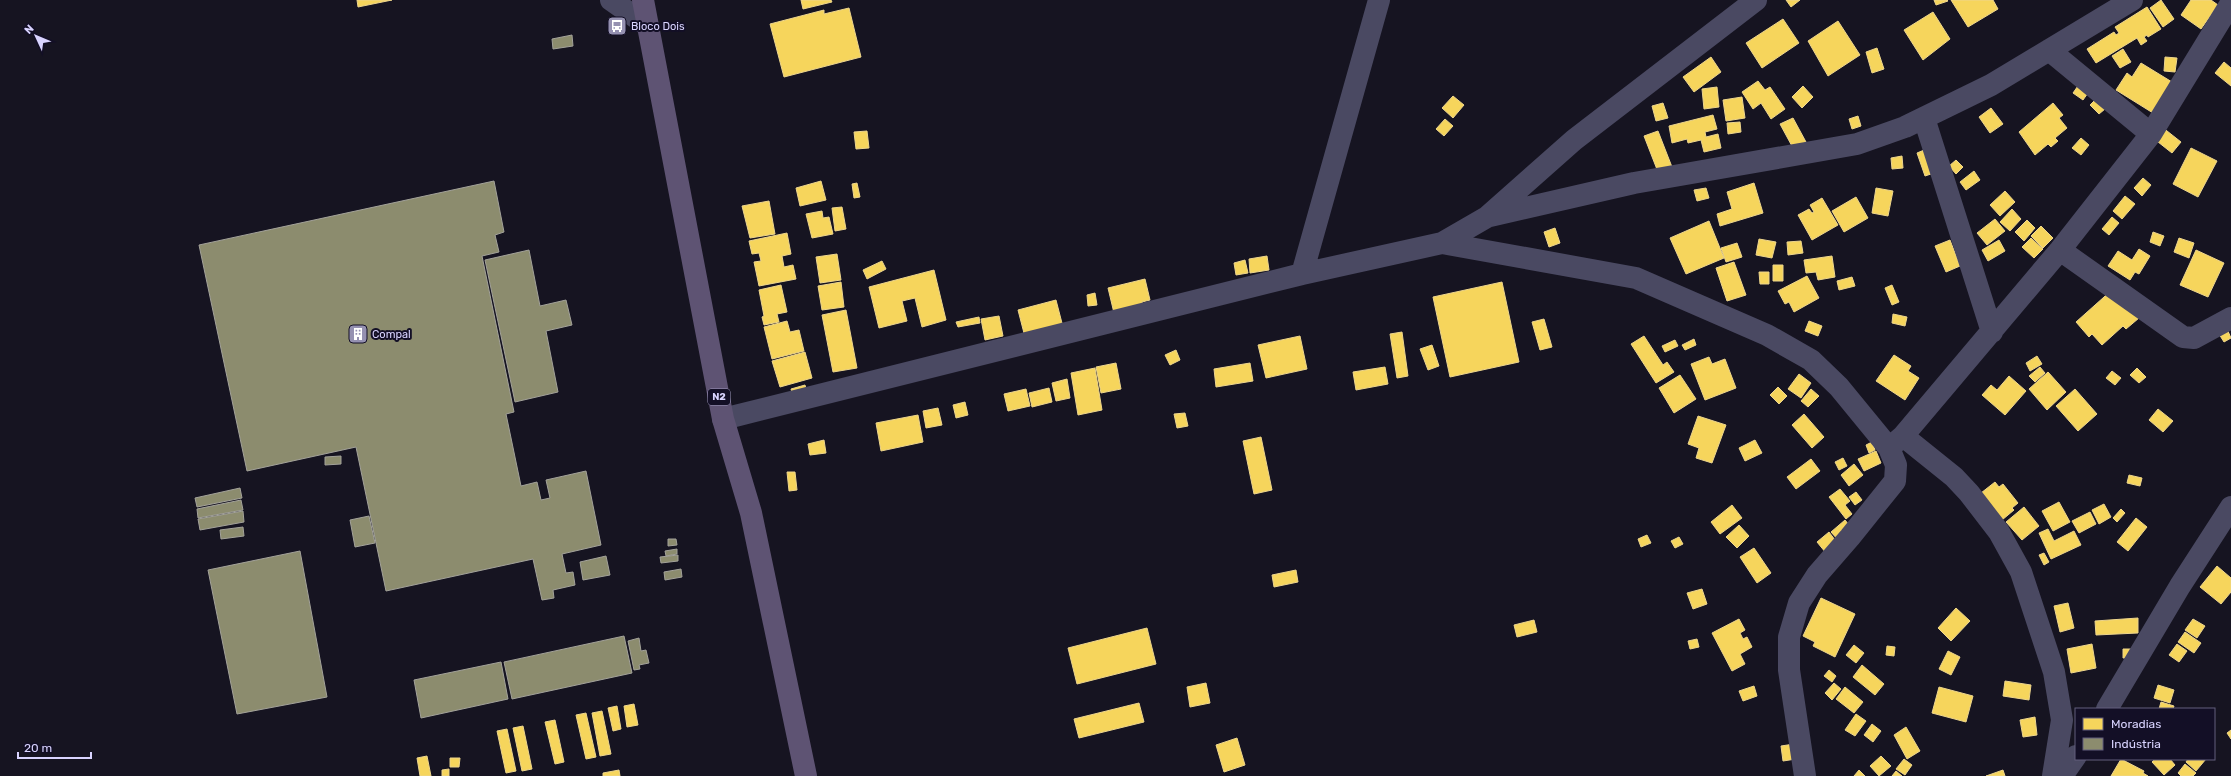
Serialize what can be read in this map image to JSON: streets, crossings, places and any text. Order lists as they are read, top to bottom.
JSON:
{
  "streets": {
    "main road": ["N2"]
  },
  "places": {
    "bus stop": ["Bloco Dois"],
    "building": ["Compal"]
  },
  "legend": ["Moradias", "Indústria"],
  "scale_bar": "20 m",
  "north": "top left"
}
